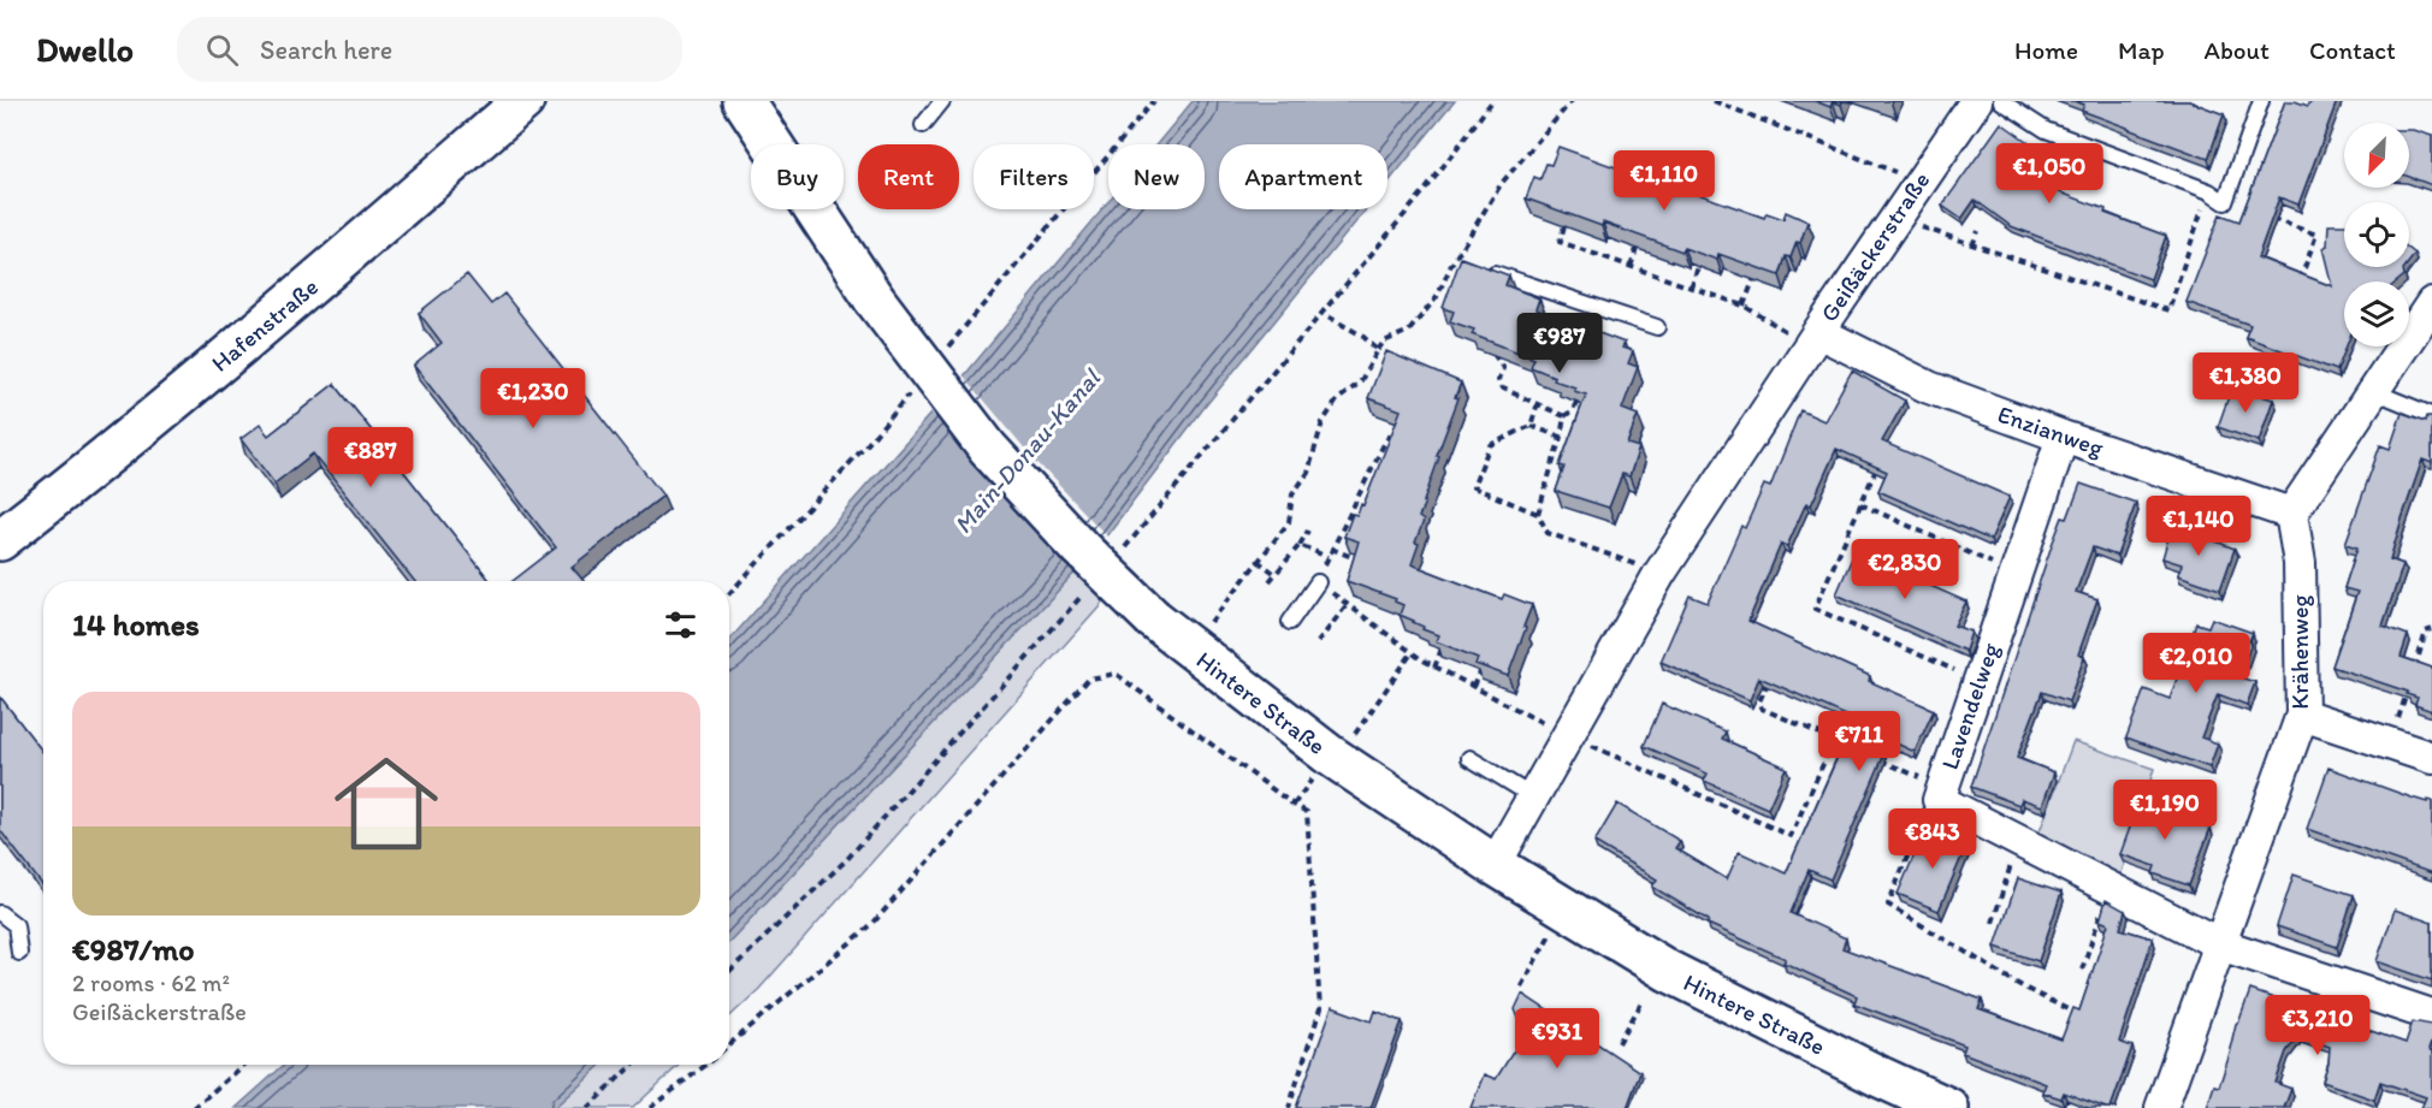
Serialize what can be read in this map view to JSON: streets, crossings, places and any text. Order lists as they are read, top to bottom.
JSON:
{
  "streets": {
    "street": [
      "Geißäckerstraße",
      "Hafenstraße",
      "Enzianweg",
      "Krähenweg",
      "Hintere Straße",
      "Lavendelweg"
    ]
  },
  "crossings": [
    ["Geißäckerstraße", "Enzianweg"],
    ["Geißäckerstraße", "Hintere Straße"],
    ["Enzianweg", "Krähenweg"],
    ["Enzianweg", "Lavendelweg"],
    ["Krähenweg", "Lavendelweg"]
  ],
  "water": ["Main-Donau-Kanal"],
  "north": "bottom left",
  "page": {
    "header": "Dwello",
    "search": "Search here",
    "nav": [
      "Home",
      "Map",
      "About",
      "Contact"
    ],
    "price": [
      "€1,050",
      "€1,110",
      "€987",
      "€1,380",
      "€1,230",
      "€887",
      "€1,140",
      "€2,830",
      "€2,010",
      "€711",
      "€1,190",
      "€843",
      "€3,210",
      "€931"
    ],
    "chip": [
      "Buy",
      "Rent",
      "Filters",
      "New",
      "Apartment"
    ],
    "heading": "14 homes",
    "list": [
      {
        "name": "€987/mo",
        "note": "2 rooms · 62 m² · Geißäckerstraße"
      }
    ]
  }
}
